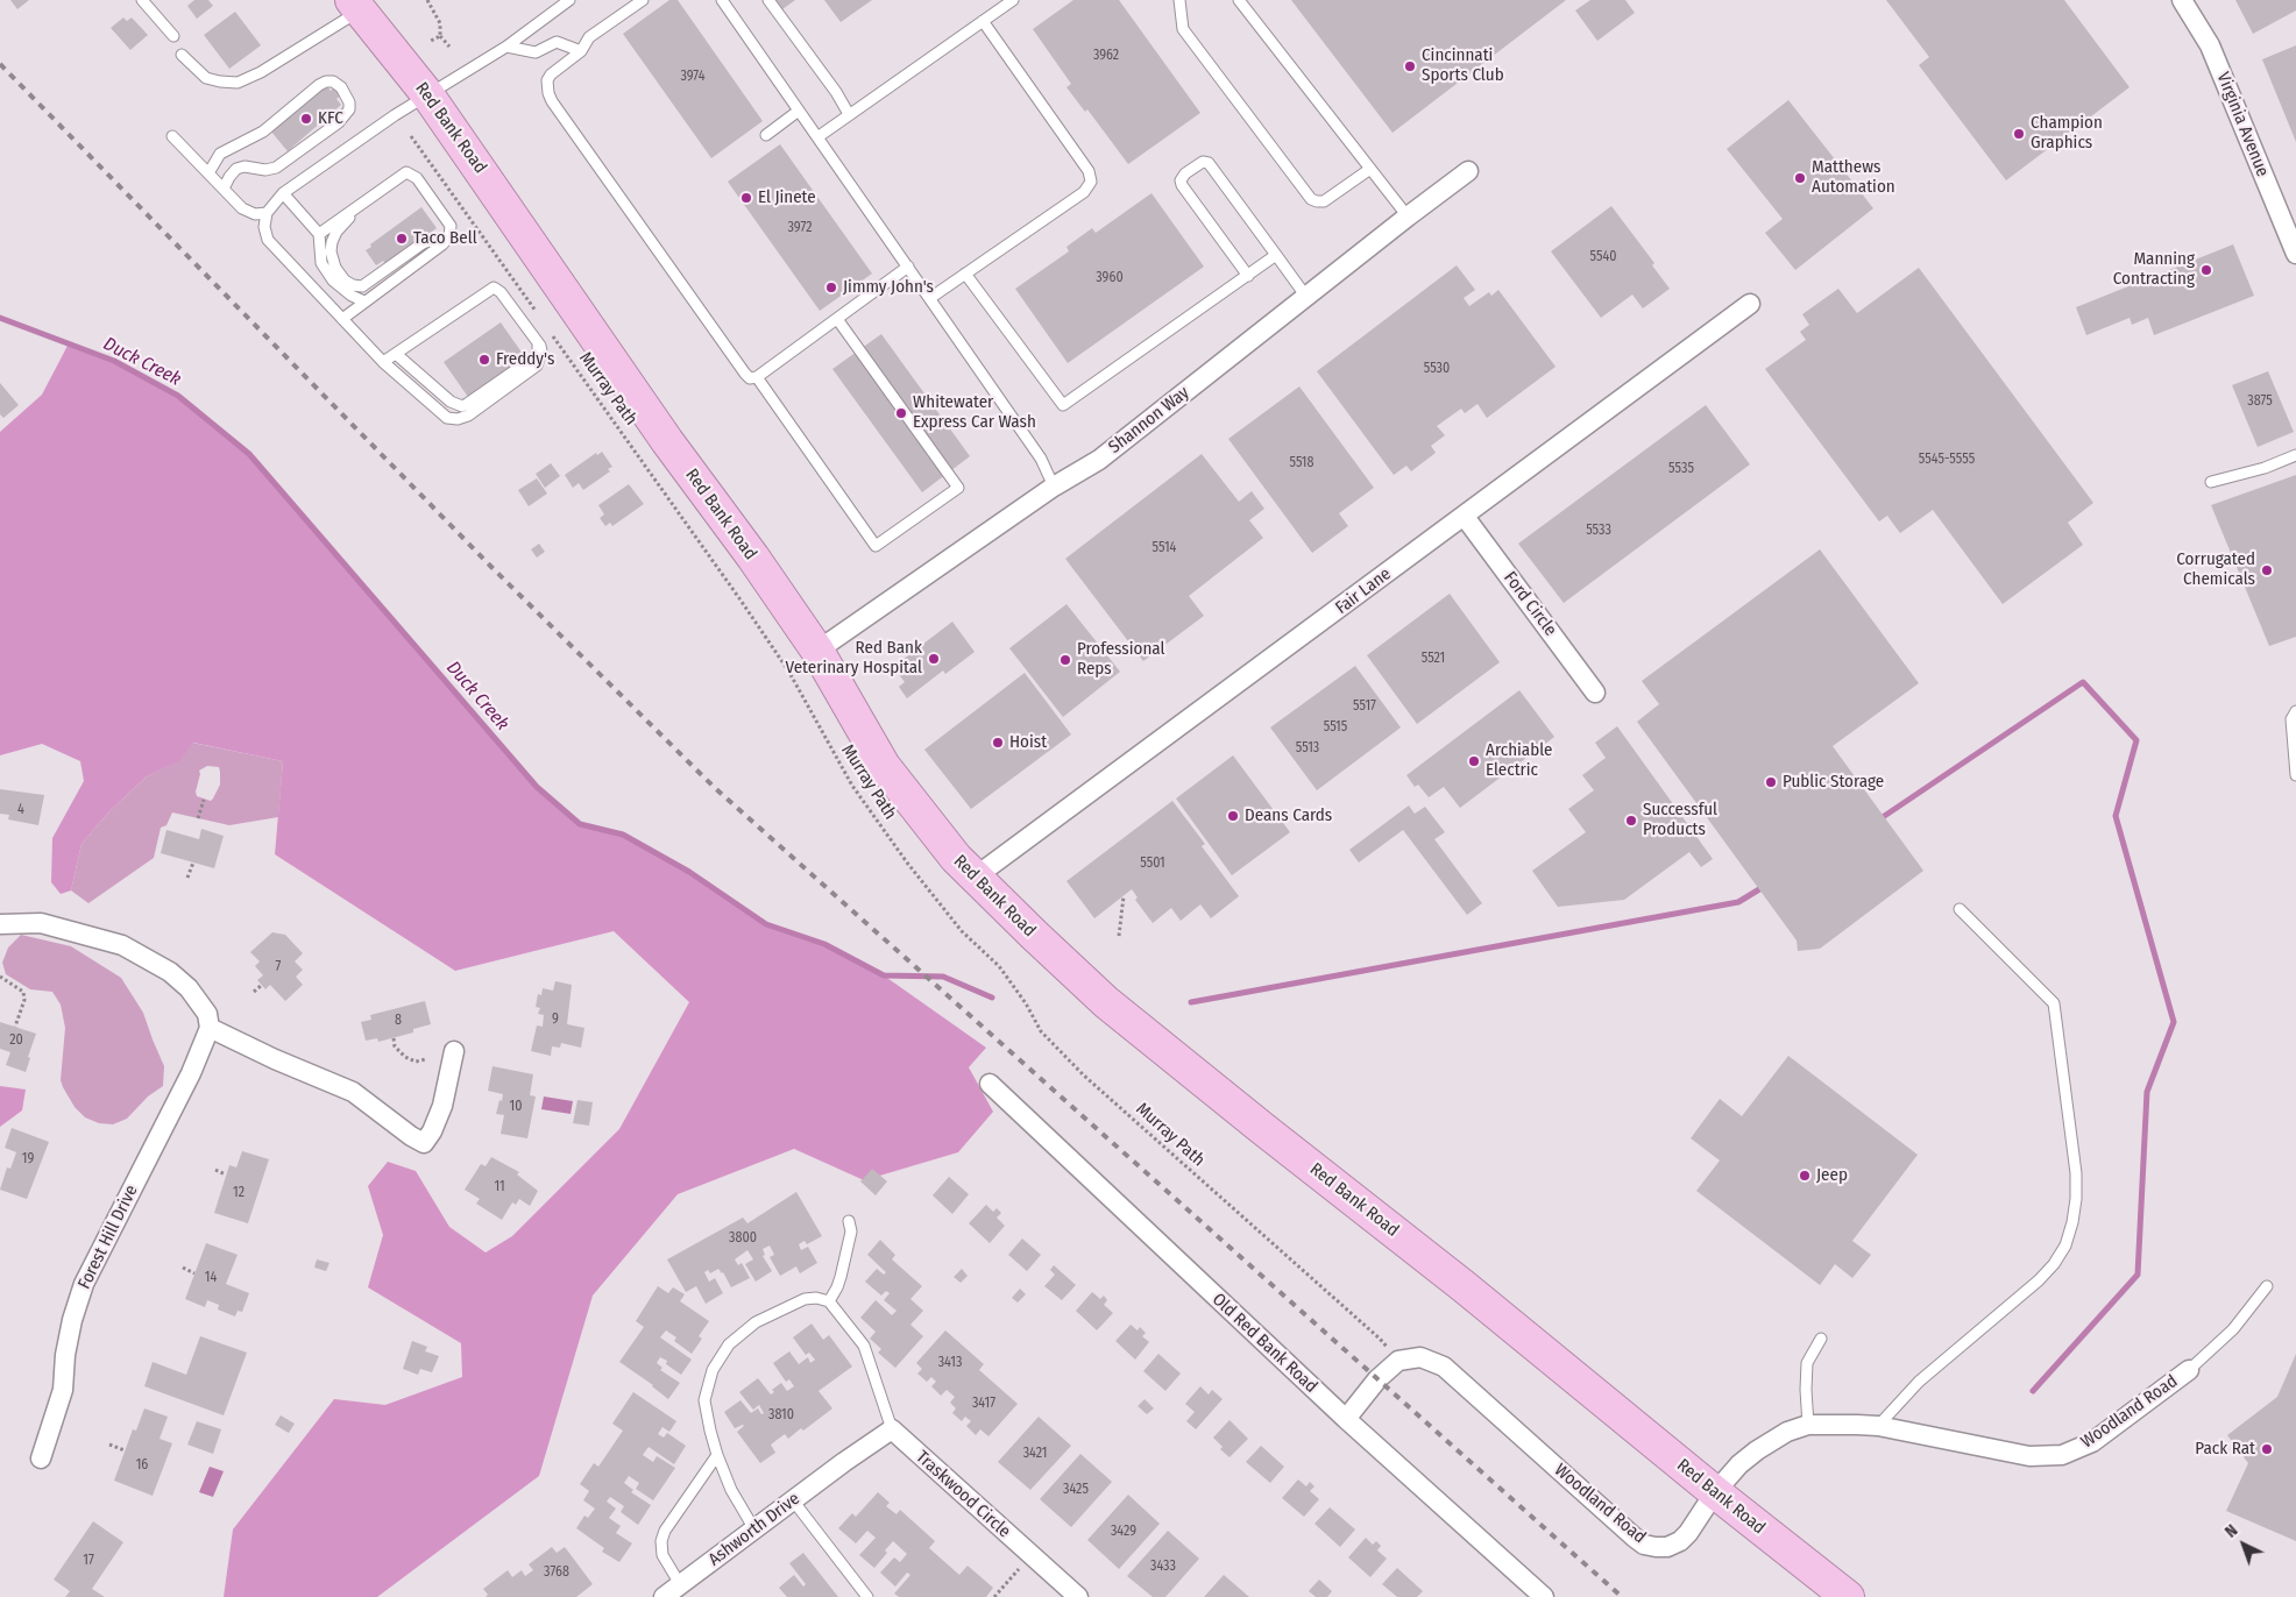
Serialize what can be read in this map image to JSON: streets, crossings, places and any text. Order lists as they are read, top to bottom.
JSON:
{
  "streets": {
    "highway": ["Red Bank Road"],
    "street": [
      "Virginia Avenue",
      "Shannon Way",
      "Fair Lane",
      "Ford Circle",
      "Forest Hill Drive",
      "Old Red Bank Road",
      "Woodland Road",
      "Traskwood Circle",
      "Ashworth Drive"
    ],
    "path": ["Murray Path"]
  },
  "crossings": [
    ["Red Bank Road", "Shannon Way"],
    ["Red Bank Road", "Fair Lane"],
    ["Red Bank Road", "Woodland Road"],
    ["Murray Path", "Woodland Road"],
    ["Fair Lane", "Ford Circle"],
    ["Traskwood Circle", "Ashworth Drive"]
  ],
  "water": ["Duck Creek"],
  "places": [
    "Cincinnati Sports Club",
    "KFC",
    "Champion Graphics",
    "Matthews Automation",
    "El Jinete",
    "Taco Bell",
    "Manning Contracting",
    "Jimmy John's",
    "Freddy's",
    "Whitewater Express Car Wash",
    "Corrugated Chemicals",
    "Red Bank Veterinary Hospital",
    "Professional Reps",
    "Hoist",
    "Archiable Electric",
    "Public Storage",
    "Deans Cards",
    "Successful Products",
    "Jeep",
    "Pack Rat"
  ],
  "house_numbers": [
    "3962",
    "3974",
    "3972",
    "5540",
    "3960",
    "5530",
    "3875",
    "5545-5555",
    "5518",
    "5535",
    "5533",
    "5514",
    "5521",
    "5517",
    "5515",
    "5513",
    "4",
    "5501",
    "7",
    "9",
    "8",
    "20",
    "10",
    "19",
    "11",
    "12",
    "3800",
    "14",
    "3413",
    "3417",
    "3810",
    "3421",
    "16",
    "3425",
    "3429",
    "17",
    "3433",
    "3768"
  ],
  "north": "top left"
}
